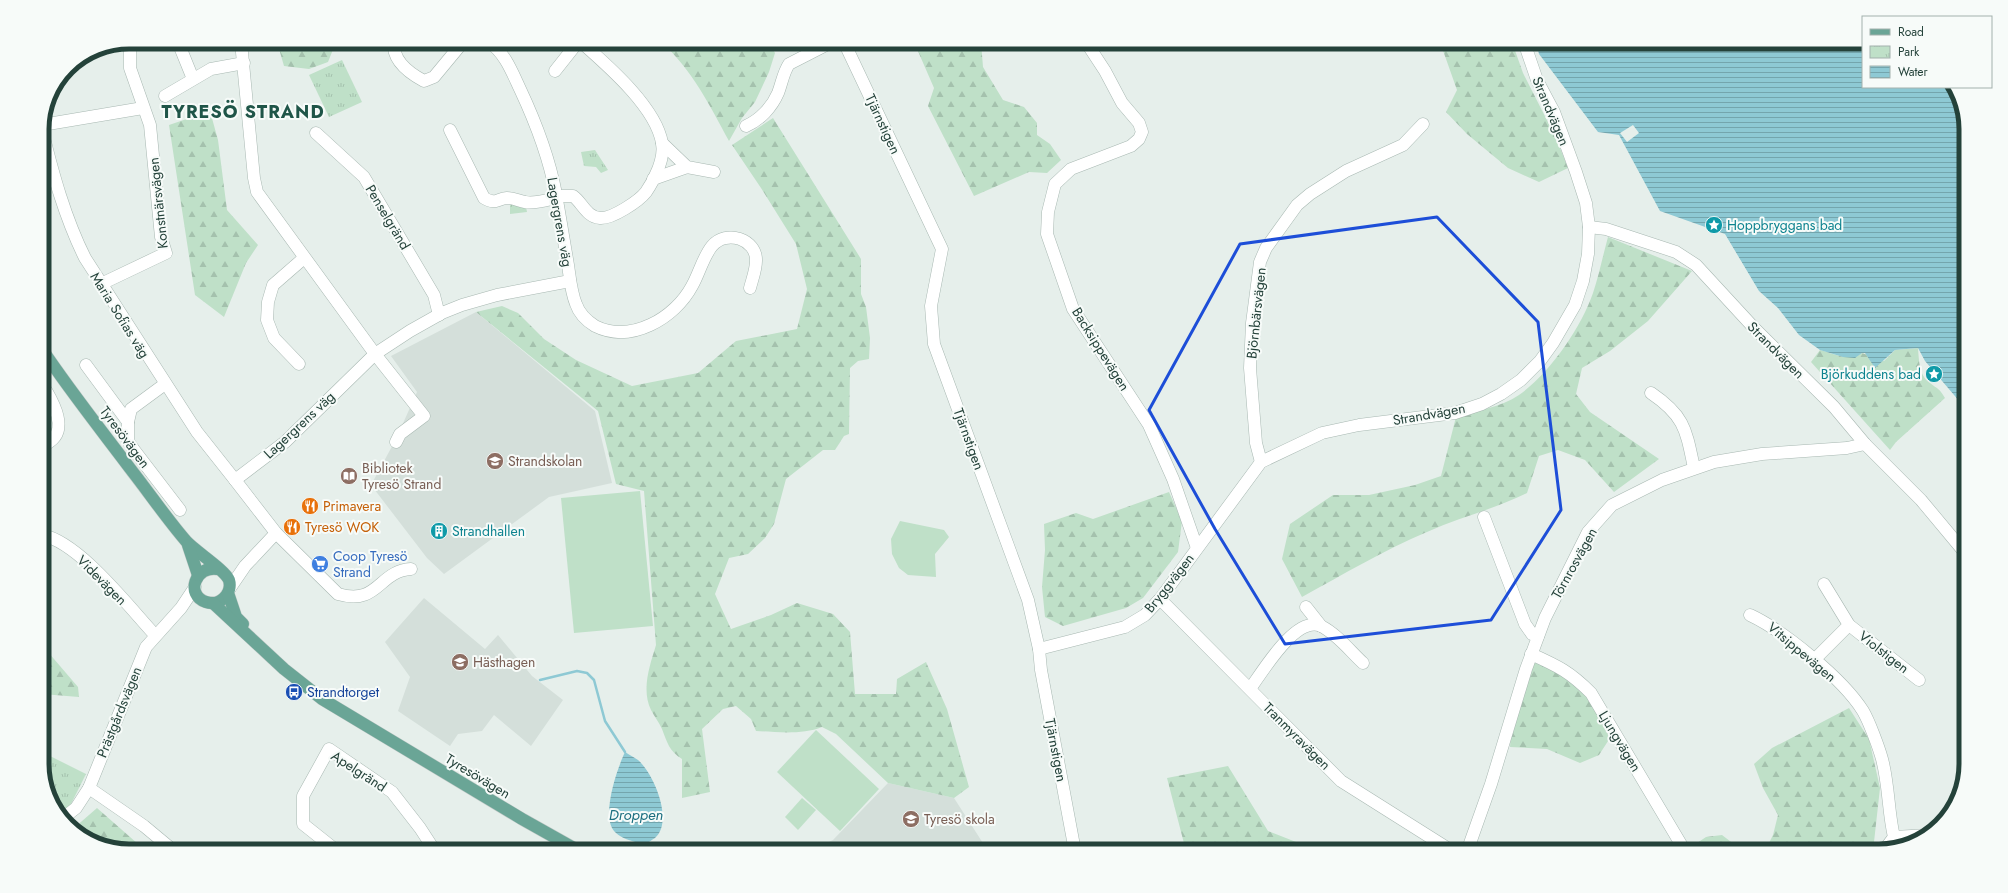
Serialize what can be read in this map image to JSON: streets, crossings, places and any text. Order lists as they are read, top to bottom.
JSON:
{
  "streets": {
    "main road": ["Tyresövägen"],
    "street": [
      "Strandvägen",
      "Tjärnstigen",
      "Konstnärsvägen",
      "Penselgränd",
      "Lagergrens väg",
      "Björnbärsvägen",
      "Maria Sofias väg",
      "Backsippevägen",
      "Törnrosvägen",
      "Videvägen",
      "Bryggvägen",
      "Vitsippevägen",
      "Violstigen",
      "Prästgårdsvägen",
      "Tranmyravägen",
      "Ljungvägen",
      "Apelgränd"
    ]
  },
  "crossings": [
    ["Strandvägen", "Björnbärsvägen"],
    ["Strandvägen", "Törnrosvägen"],
    ["Strandvägen", "Bryggvägen"],
    ["Tjärnstigen", "Bryggvägen"],
    ["Konstnärsvägen", "Maria Sofias väg"],
    ["Penselgränd", "Lagergrens väg"],
    ["Lagergrens väg", "Maria Sofias väg"],
    ["Björnbärsvägen", "Bryggvägen"],
    ["Backsippevägen", "Bryggvägen"],
    ["Tyresövägen", "Prästgårdsvägen"],
    ["Törnrosvägen", "Ljungvägen"],
    ["Videvägen", "Prästgårdsvägen"],
    ["Bryggvägen", "Tranmyravägen"],
    ["Vitsippevägen", "Violstigen"]
  ],
  "districts": ["TYRESÖ STRAND"],
  "water": ["Droppen"],
  "places": {
    "place": ["Hoppbryggans bad", "Björkuddens bad"],
    "school or university": ["Strandskolan", "Hästhagen", "Tyresö skola"],
    "library": ["Bibliotek Tyresö Strand"],
    "restaurant": ["Primavera", "Tyresö WOK"],
    "building": ["Strandhallen"],
    "supermarket": ["Coop Tyresö Strand"],
    "bus stop": ["Strandtorget"]
  },
  "legend": ["Road", "Park", "Water"]
}
